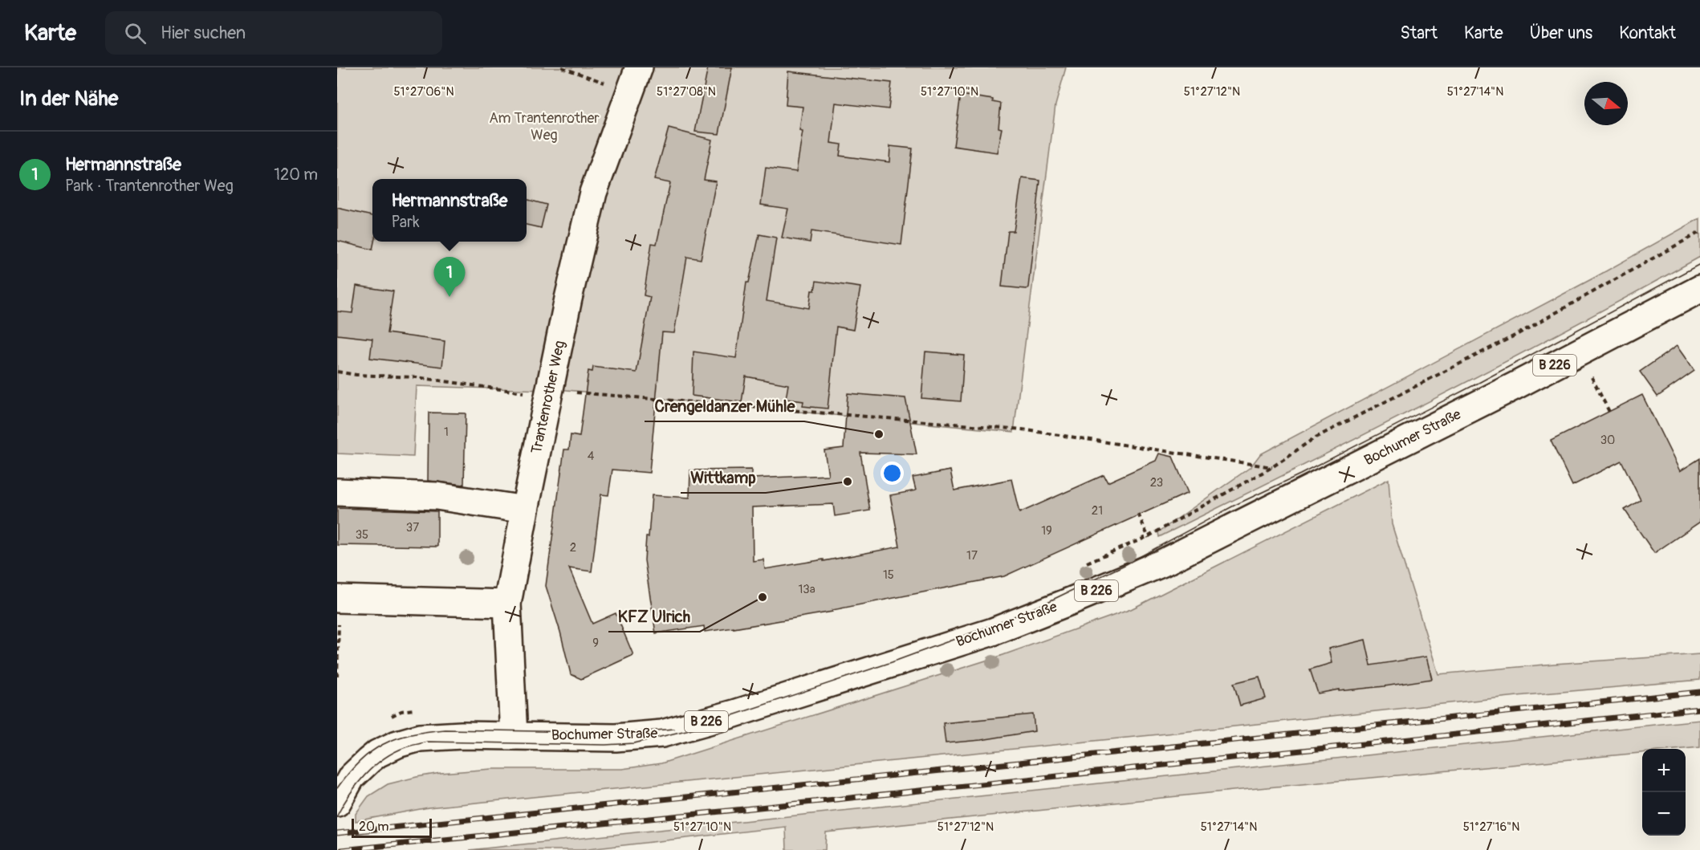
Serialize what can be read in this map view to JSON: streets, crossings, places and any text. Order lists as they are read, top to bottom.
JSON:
{
  "streets": {
    "main road": ["B 226", "Trantenrother Weg", "Bochumer Straße"]
  },
  "crossings": [
    ["Trantenrother Weg", "Bochumer Straße"]
  ],
  "parks": ["Am Trantenrother Weg"],
  "places": ["Crengeldanzer Mühle", "Wittkamp", "KFZ Ulrich"],
  "house_numbers": [
    "1",
    "30",
    "4",
    "23",
    "21",
    "37",
    "19",
    "35",
    "2",
    "17",
    "15",
    "13a",
    "9"
  ],
  "scale_bar": "20 m",
  "north": "right",
  "page": {
    "header": "Karte",
    "search": "Hier suchen",
    "nav": [
      "Start",
      "Karte",
      "Über uns",
      "Kontakt"
    ],
    "heading": "In der Nähe",
    "list": [
      {
        "mark": "1",
        "name": "Hermannstraße",
        "note": "Park · Trantenrother Weg",
        "value": "120 m"
      }
    ],
    "popup": ["Hermannstraße", "Park"],
    "pins": "1",
    "map_buttons": ["+", "−"],
    "scale": "20 m"
  },
  "coordinates": [
    "51°27'06\"N",
    "51°27'08\"N",
    "51°27'10\"N",
    "51°27'12\"N",
    "51°27'14\"N",
    "51°27'16\"N"
  ]
}
